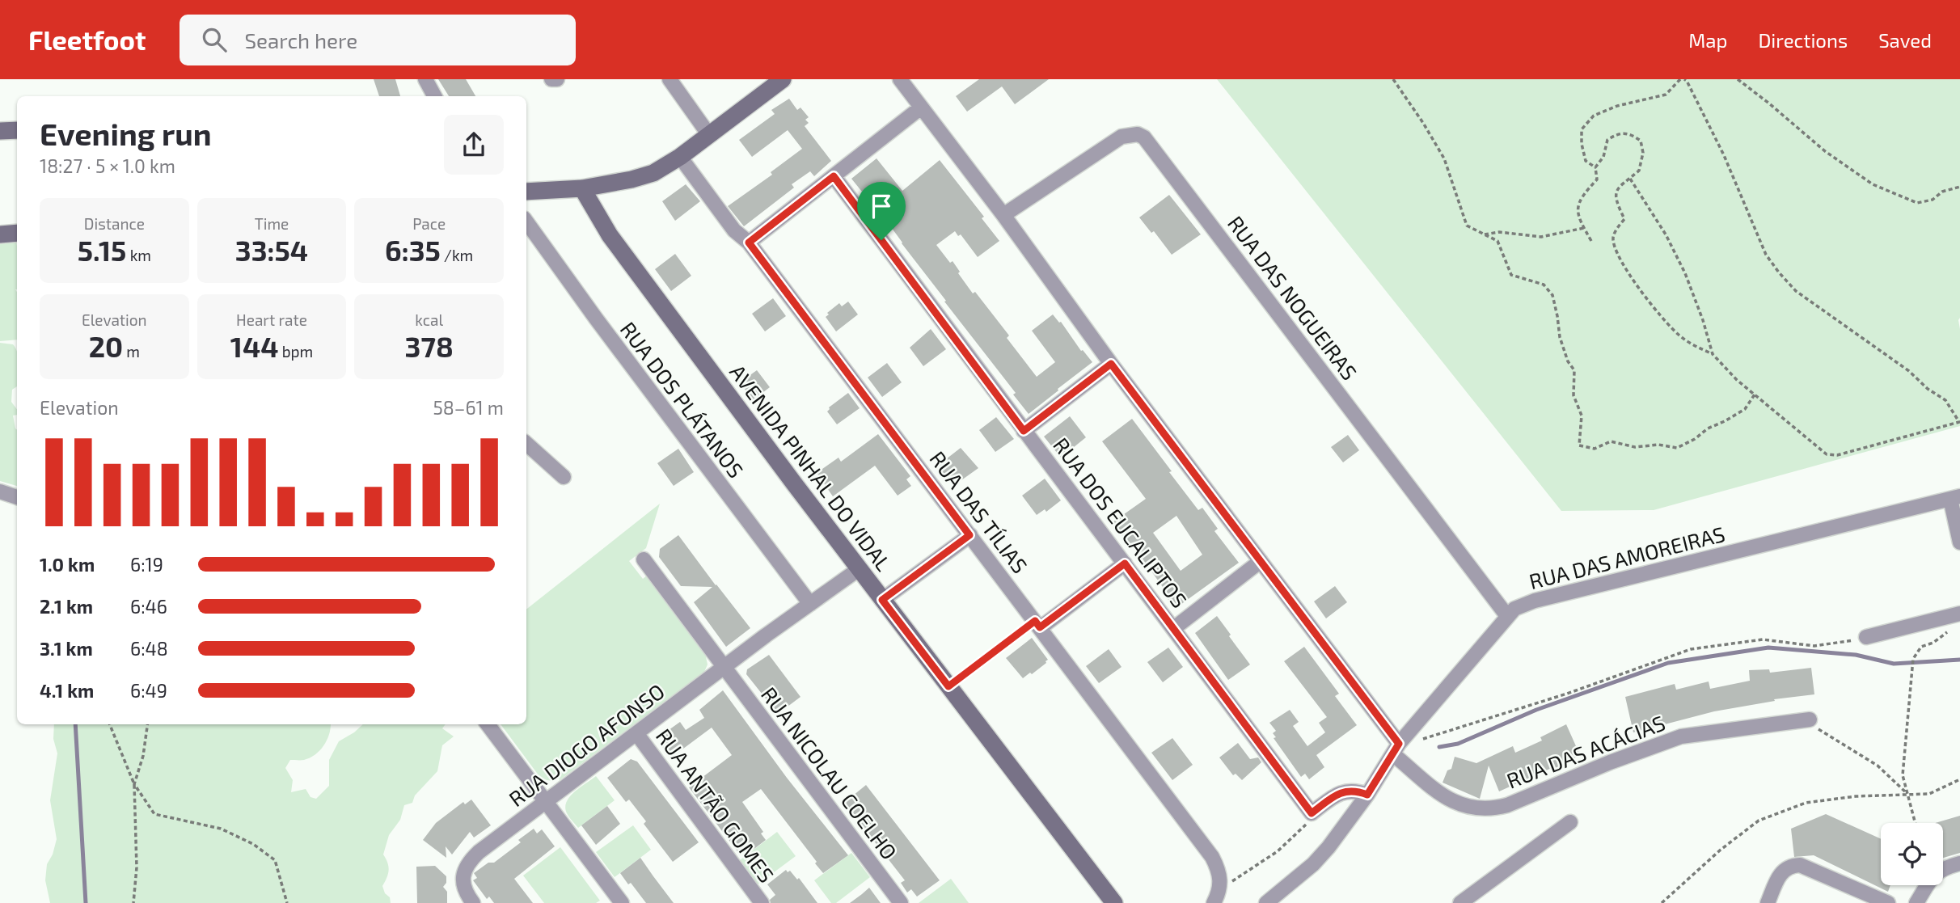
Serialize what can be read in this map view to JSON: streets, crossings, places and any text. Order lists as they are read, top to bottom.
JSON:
{
  "streets": {
    "street": [
      "RUA DAS NOGUEIRAS",
      "RUA DOS PLÁTANOS",
      "AVENIDA PINHAL DO VIDAL",
      "RUA DAS TÍLIAS",
      "RUA DOS EUCALIPTOS",
      "RUA DAS AMOREIRAS",
      "RUA DIOGO AFONSO",
      "RUA DAS ACÁCIAS",
      "RUA NICOLAU COELHO",
      "RUA ANTÃO GOMES"
    ]
  },
  "crossings": [
    ["RUA DAS NOGUEIRAS", "RUA DAS AMOREIRAS"],
    ["RUA DAS NOGUEIRAS", "RUA DAS ACÁCIAS"],
    ["RUA DOS PLÁTANOS", "RUA DIOGO AFONSO"],
    ["AVENIDA PINHAL DO VIDAL", "RUA DIOGO AFONSO"],
    ["RUA DAS AMOREIRAS", "RUA DAS ACÁCIAS"],
    ["RUA DIOGO AFONSO", "RUA NICOLAU COELHO"],
    ["RUA DIOGO AFONSO", "RUA ANTÃO GOMES"]
  ],
  "page": {
    "header": "Fleetfoot",
    "search": "Search here",
    "nav": ["Map", "Directions", "Saved"],
    "heading": ["Evening run", "18:27 · 5 × 1.0 km"],
    "stats": [
      ["Distance", "5.15 km"],
      ["Time", "33:54"],
      ["Pace", "6:35 /km"],
      ["Elevation", "20 m"],
      ["Heart rate", "144 bpm"],
      ["kcal", "378"]
    ],
    "chart": ["Elevation", "58–61 m"],
    "list": [
      {
        "name": "1.0 km",
        "note": "6:19"
      },
      {
        "name": "2.1 km",
        "note": "6:46"
      },
      {
        "name": "3.1 km",
        "note": "6:48"
      },
      {
        "name": "4.1 km",
        "note": "6:49"
      }
    ]
  }
}
